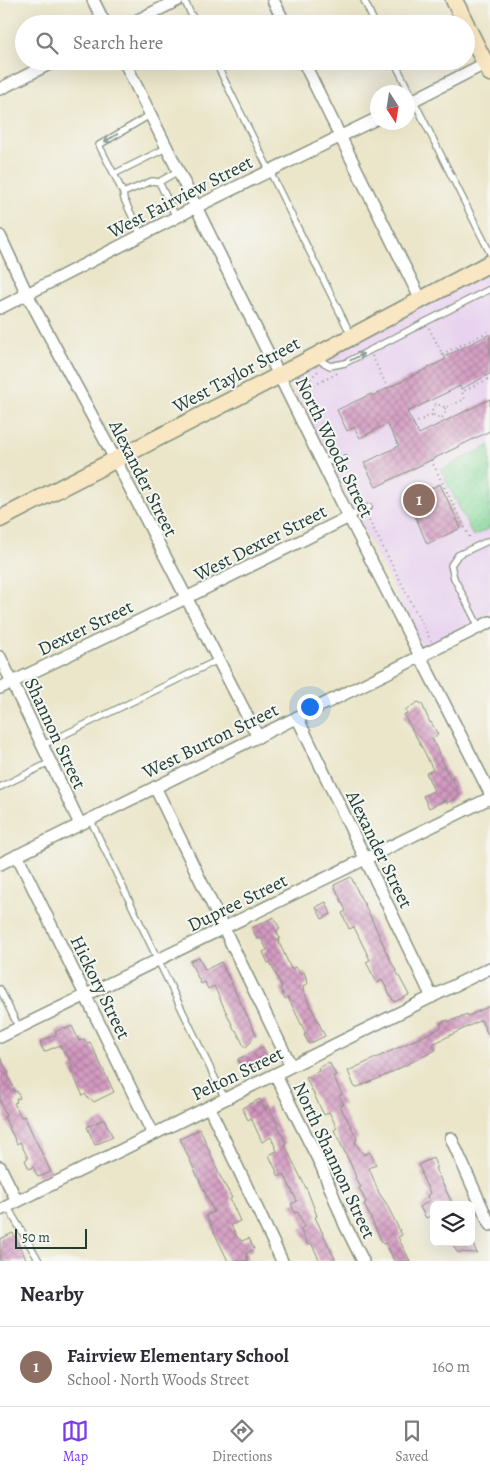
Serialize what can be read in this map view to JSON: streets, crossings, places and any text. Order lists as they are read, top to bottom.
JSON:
{
  "streets": {
    "main road": ["West Taylor Street"],
    "street": [
      "West Fairview Street",
      "North Woods Street",
      "Alexander Street",
      "West Dexter Street",
      "Dexter Street",
      "Shannon Street",
      "West Burton Street",
      "Dupree Street",
      "Hickory Street",
      "Pelton Street",
      "North Shannon Street"
    ]
  },
  "crossings": [
    ["West Fairview Street", "North Woods Street"],
    ["West Fairview Street", "Alexander Street"],
    ["West Taylor Street", "North Woods Street"],
    ["West Taylor Street", "Alexander Street"],
    ["North Woods Street", "West Dexter Street"],
    ["North Woods Street", "West Burton Street"],
    ["Alexander Street", "West Dexter Street"],
    ["Alexander Street", "Dexter Street"],
    ["Alexander Street", "West Burton Street"],
    ["Alexander Street", "Dupree Street"],
    ["Alexander Street", "Pelton Street"],
    ["West Dexter Street", "Dexter Street"],
    ["Dexter Street", "Shannon Street"],
    ["Shannon Street", "West Burton Street"],
    ["West Burton Street", "Hickory Street"],
    ["West Burton Street", "North Shannon Street"],
    ["Dupree Street", "Hickory Street"],
    ["Dupree Street", "North Shannon Street"],
    ["Hickory Street", "Pelton Street"],
    ["Pelton Street", "North Shannon Street"]
  ],
  "scale_bar": "50 m",
  "north": "bottom",
  "page": {
    "search": "Search here",
    "pins": "1",
    "scale": "50 m",
    "heading": "Nearby",
    "list": [
      {
        "mark": "1",
        "name": "Fairview Elementary School",
        "note": "School · North Woods Street",
        "value": "160 m"
      }
    ],
    "nav": ["Map", "Directions", "Saved"]
  }
}
